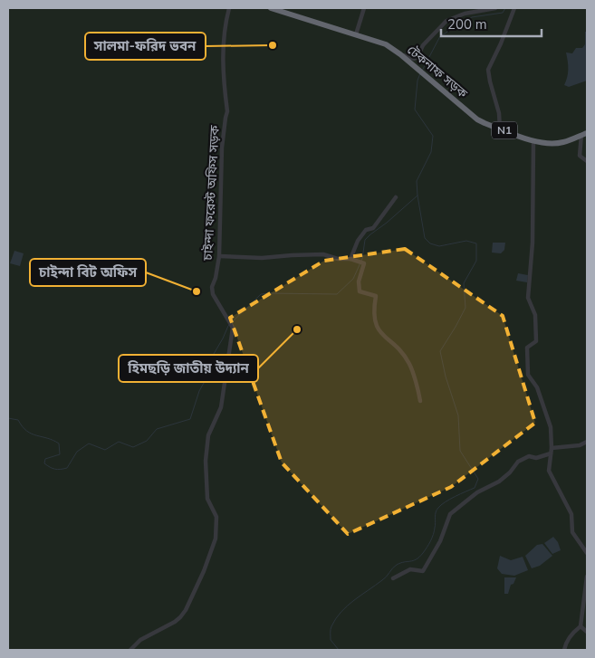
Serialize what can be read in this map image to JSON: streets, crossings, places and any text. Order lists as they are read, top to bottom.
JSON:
{
  "streets": {
    "highway": ["টেকনাফ সড়ক", "N1"],
    "street": ["চাইন্দা ফরেস্ট অফিস সড়ক"]
  },
  "places": ["সালমা-ফরিদ ভবন", "চাইন্দা বিট অফিস", "হিমছড়ি জাতীয় উদ্যান"],
  "scale_bar": "200 m"
}
